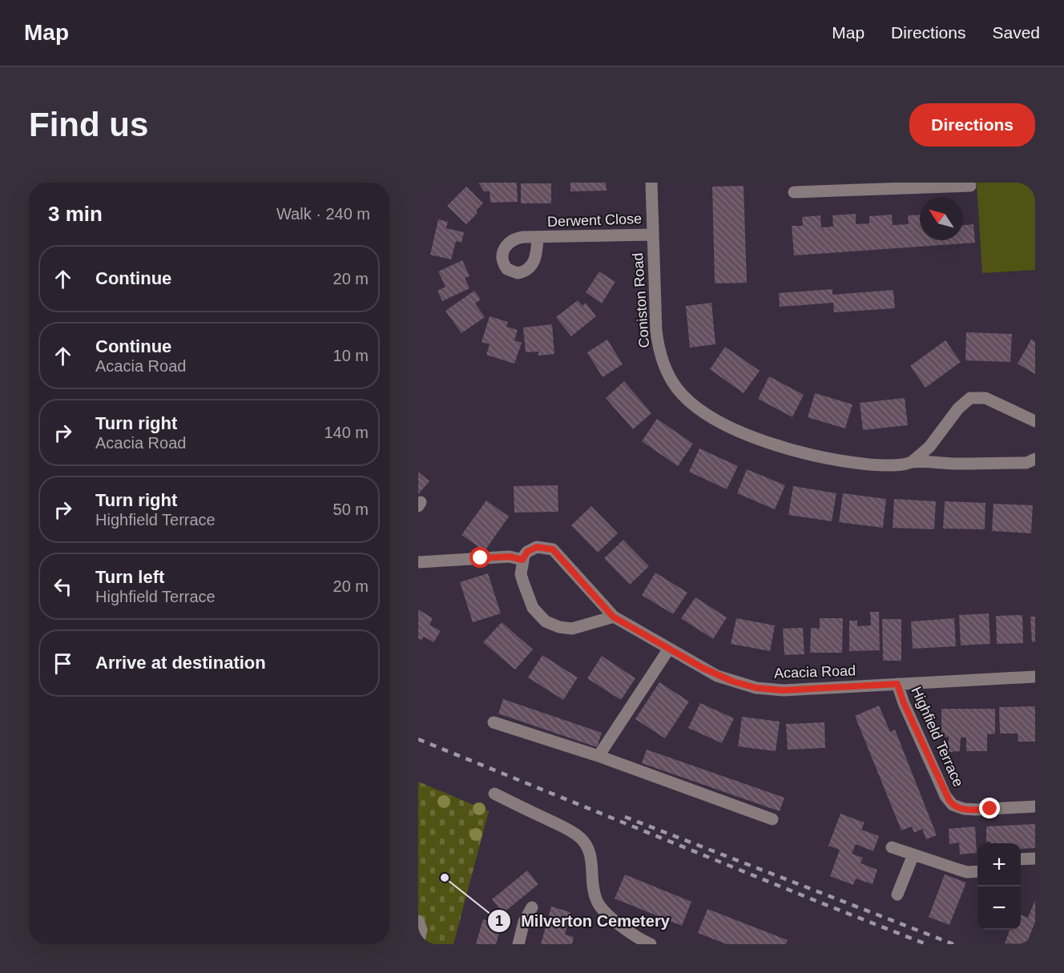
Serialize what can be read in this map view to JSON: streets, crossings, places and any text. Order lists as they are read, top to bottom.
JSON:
{
  "streets": {
    "street": [
      "Derwent Close",
      "Coniston Road",
      "Acacia Road",
      "Highfield Terrace"
    ]
  },
  "crossings": [
    ["Derwent Close", "Coniston Road"],
    ["Acacia Road", "Highfield Terrace"]
  ],
  "places": ["Milverton Cemetery"],
  "north": "top left",
  "page": {
    "header": "Map",
    "nav": ["Map", "Directions", "Saved"],
    "buttons": "Directions",
    "title": "Find us",
    "heading": ["3 min", "Walk · 240 m"],
    "list": [
      ["Continue", "20 m"],
      ["Continue", "Acacia Road", "10 m"],
      ["Turn right", "Acacia Road", "140 m"],
      ["Turn right", "Highfield Terrace", "50 m"],
      ["Turn left", "Highfield Terrace", "20 m"],
      "Arrive at destination"
    ],
    "map_buttons": ["+", "−"]
  }
}
